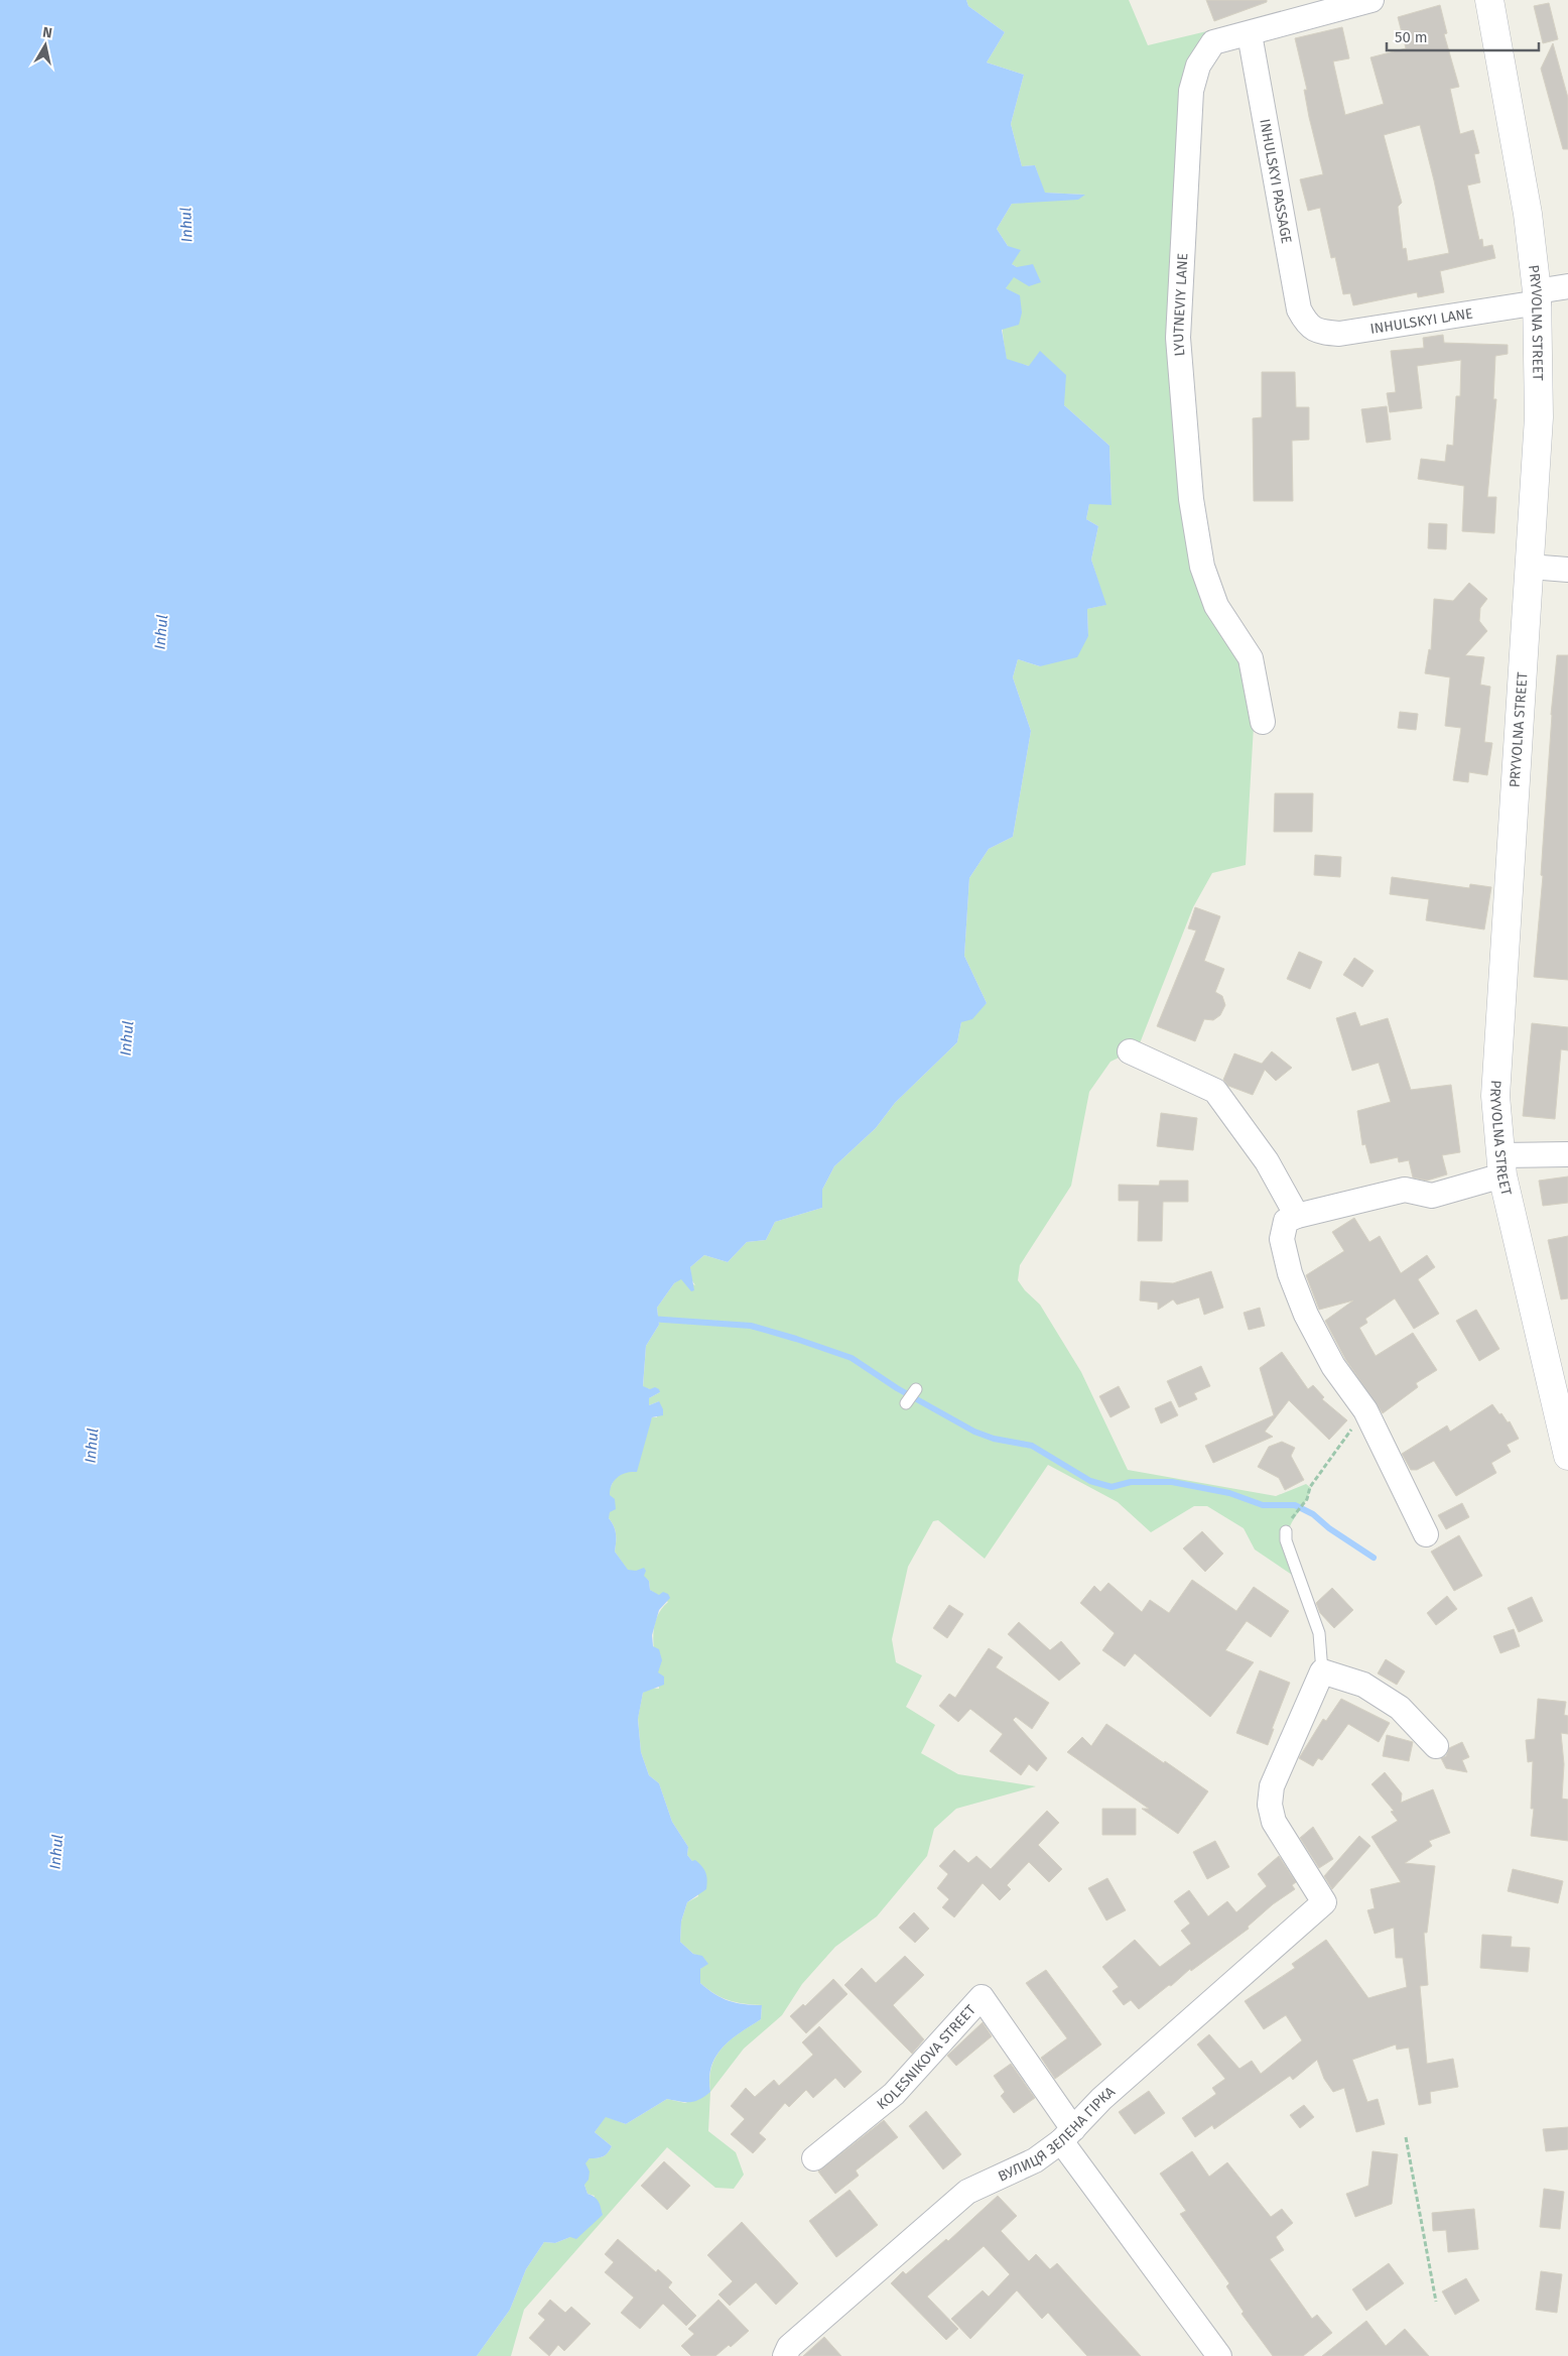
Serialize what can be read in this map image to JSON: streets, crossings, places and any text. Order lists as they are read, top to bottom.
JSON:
{
  "streets": {
    "street": [
      "INHULSKYI PASSAGE",
      "LYUTNEVIY LANE",
      "INHULSKYI LANE",
      "PRYVOLNA STREET",
      "KOLESNIKOVA STREET",
      "ВУЛИЦЯ ЗЕЛЕНА ГІРКА"
    ]
  },
  "crossings": [
    ["INHULSKYI PASSAGE", "LYUTNEVIY LANE"],
    ["INHULSKYI PASSAGE", "INHULSKYI LANE"],
    ["INHULSKYI LANE", "PRYVOLNA STREET"],
    ["KOLESNIKOVA STREET", "ВУЛИЦЯ ЗЕЛЕНА ГІРКА"]
  ],
  "water": ["Inhul"],
  "scale_bar": "50 m",
  "north": "top"
}
